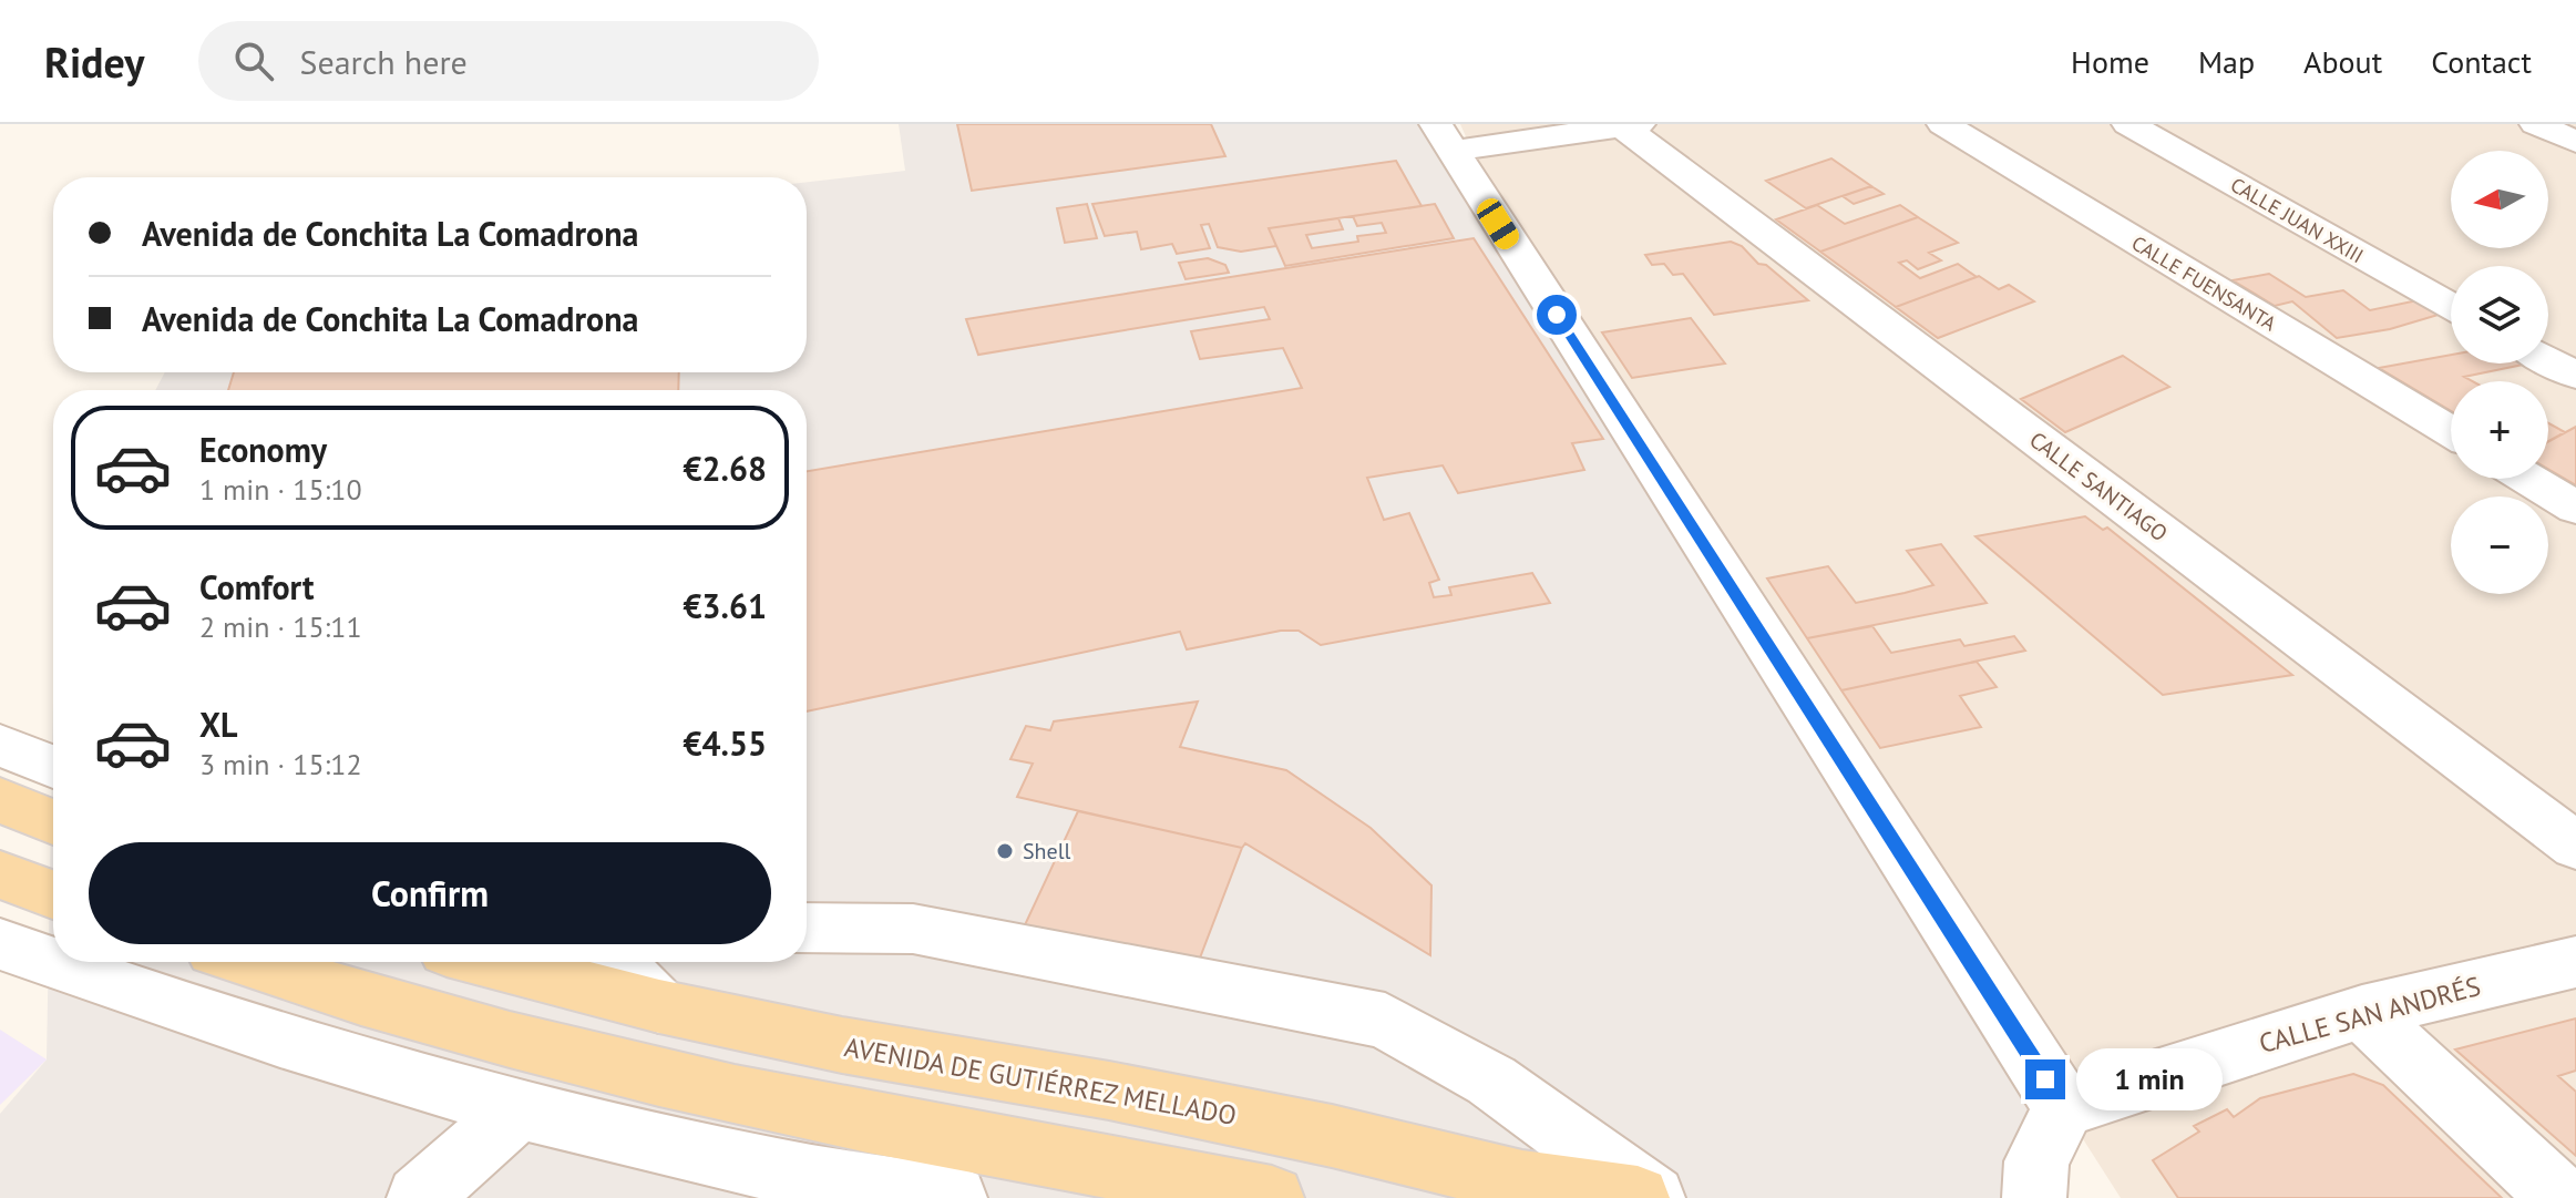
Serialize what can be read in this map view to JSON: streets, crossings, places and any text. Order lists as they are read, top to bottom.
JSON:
{
  "streets": {
    "main road": ["AVENIDA DE GUTIÉRREZ MELLADO"],
    "street": [
      "CALLE JUAN XXIII",
      "CALLE FUENSANTA",
      "CALLE SANTIAGO",
      "CALLE SAN ANDRÉS"
    ]
  },
  "places": ["Shell"],
  "north": "left",
  "page": {
    "header": "Ridey",
    "search": "Search here",
    "nav": [
      "Home",
      "Map",
      "About",
      "Contact"
    ],
    "map_buttons": ["+", "−"],
    "banner": ["Avenida de Conchita La Comadrona", "Avenida de Conchita La Comadrona"],
    "list": [
      {
        "name": "Economy",
        "note": "1 min · 15:10",
        "value": "€2.68"
      },
      {
        "name": "Comfort",
        "note": "2 min · 15:11",
        "value": "€3.61"
      },
      {
        "name": "XL",
        "note": "3 min · 15:12",
        "value": "€4.55"
      }
    ],
    "buttons": "Confirm",
    "bubble": "1 min"
  }
}
